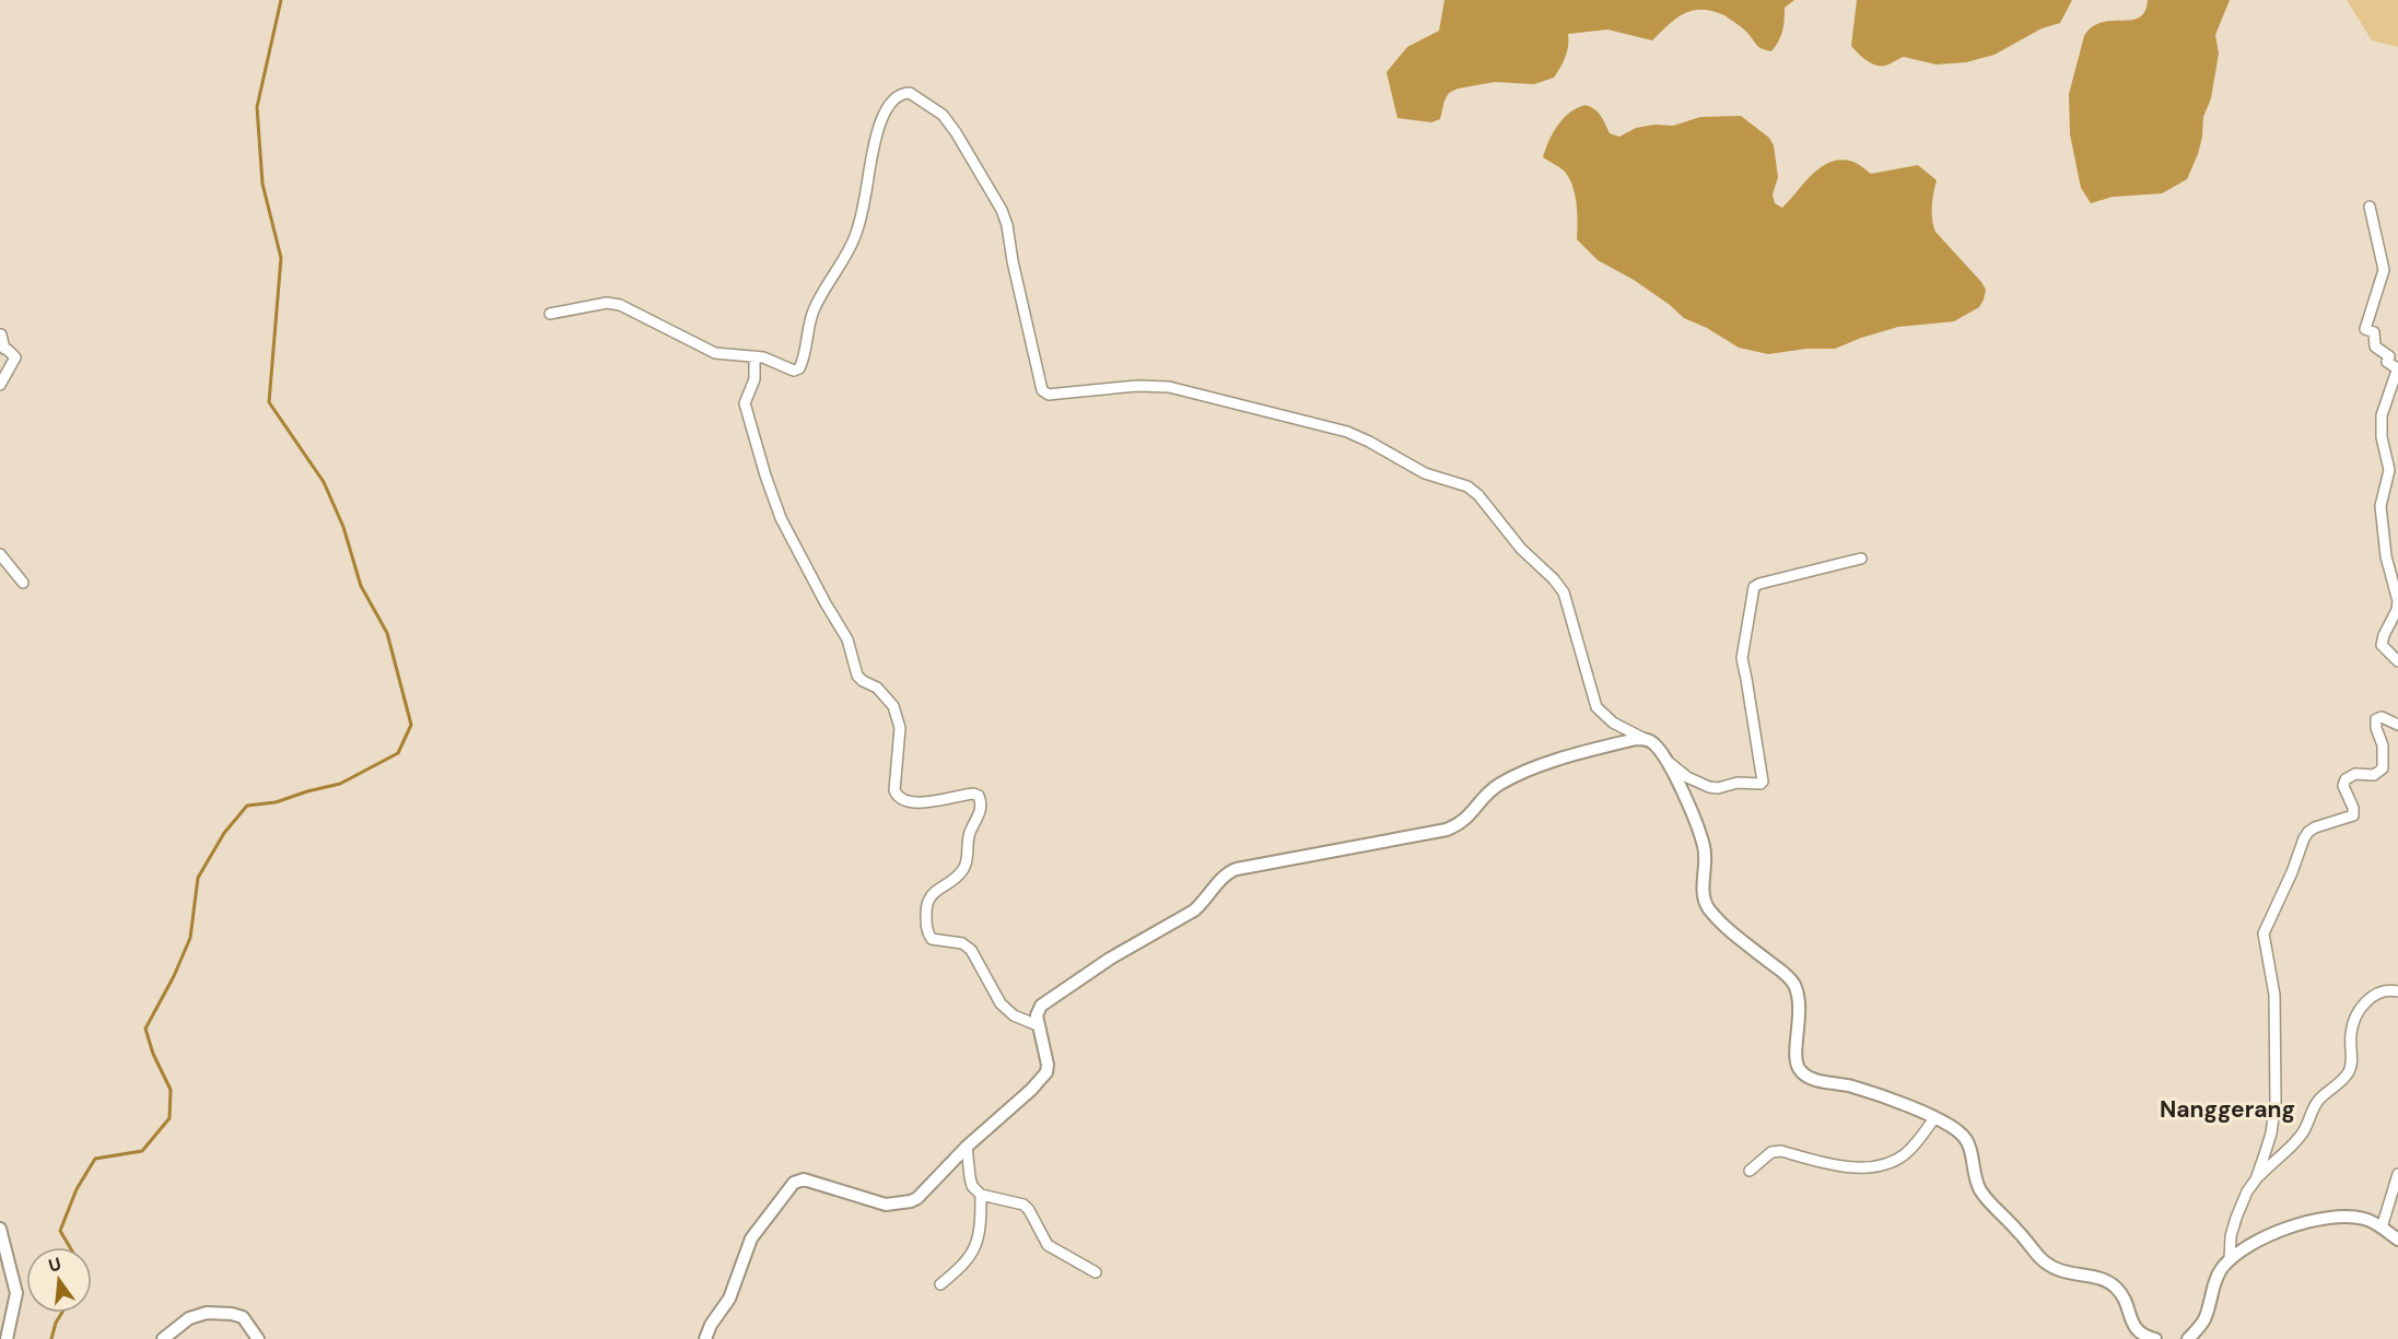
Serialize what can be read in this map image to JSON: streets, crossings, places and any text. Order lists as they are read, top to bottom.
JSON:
{
  "districts": ["Nanggerang"],
  "north": "top"
}
